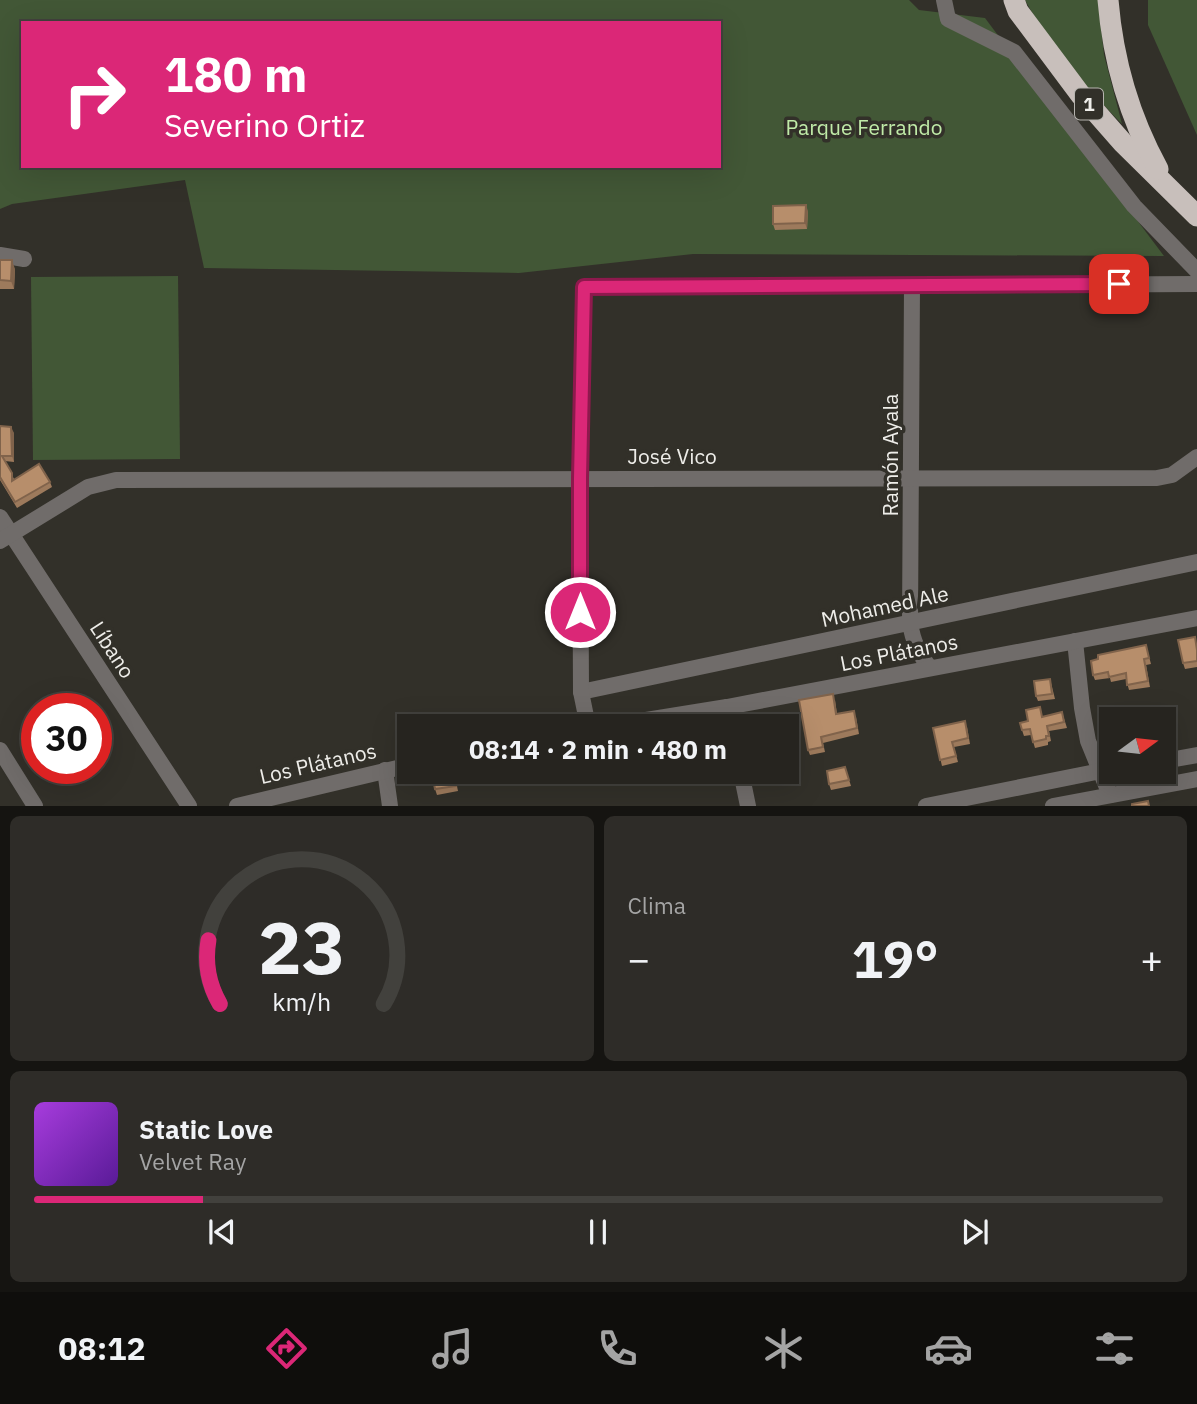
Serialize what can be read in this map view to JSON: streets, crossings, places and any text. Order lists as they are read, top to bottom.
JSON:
{
  "streets": {
    "highway": ["1"],
    "street": [
      "Ramón Ayala",
      "José Vico",
      "Mohamed Ale",
      "Líbano",
      "Los Plátanos"
    ]
  },
  "crossings": [
    ["Ramón Ayala", "José Vico"],
    ["Ramón Ayala", "Mohamed Ale"],
    ["José Vico", "Líbano"]
  ],
  "parks": ["Parque Ferrando"],
  "north": "right",
  "page": {
    "turn": ["180 m", "Severino Ortiz"],
    "limit": "30",
    "trip": "08:14 · 2 min · 480 m",
    "tile": "Clima",
    "heat": ["−", "19°", "+"],
    "song": ["Static Love", "Velvet Ray"],
    "tabs": "08:12",
    "gauge": ["23", "km/h"]
  }
}
